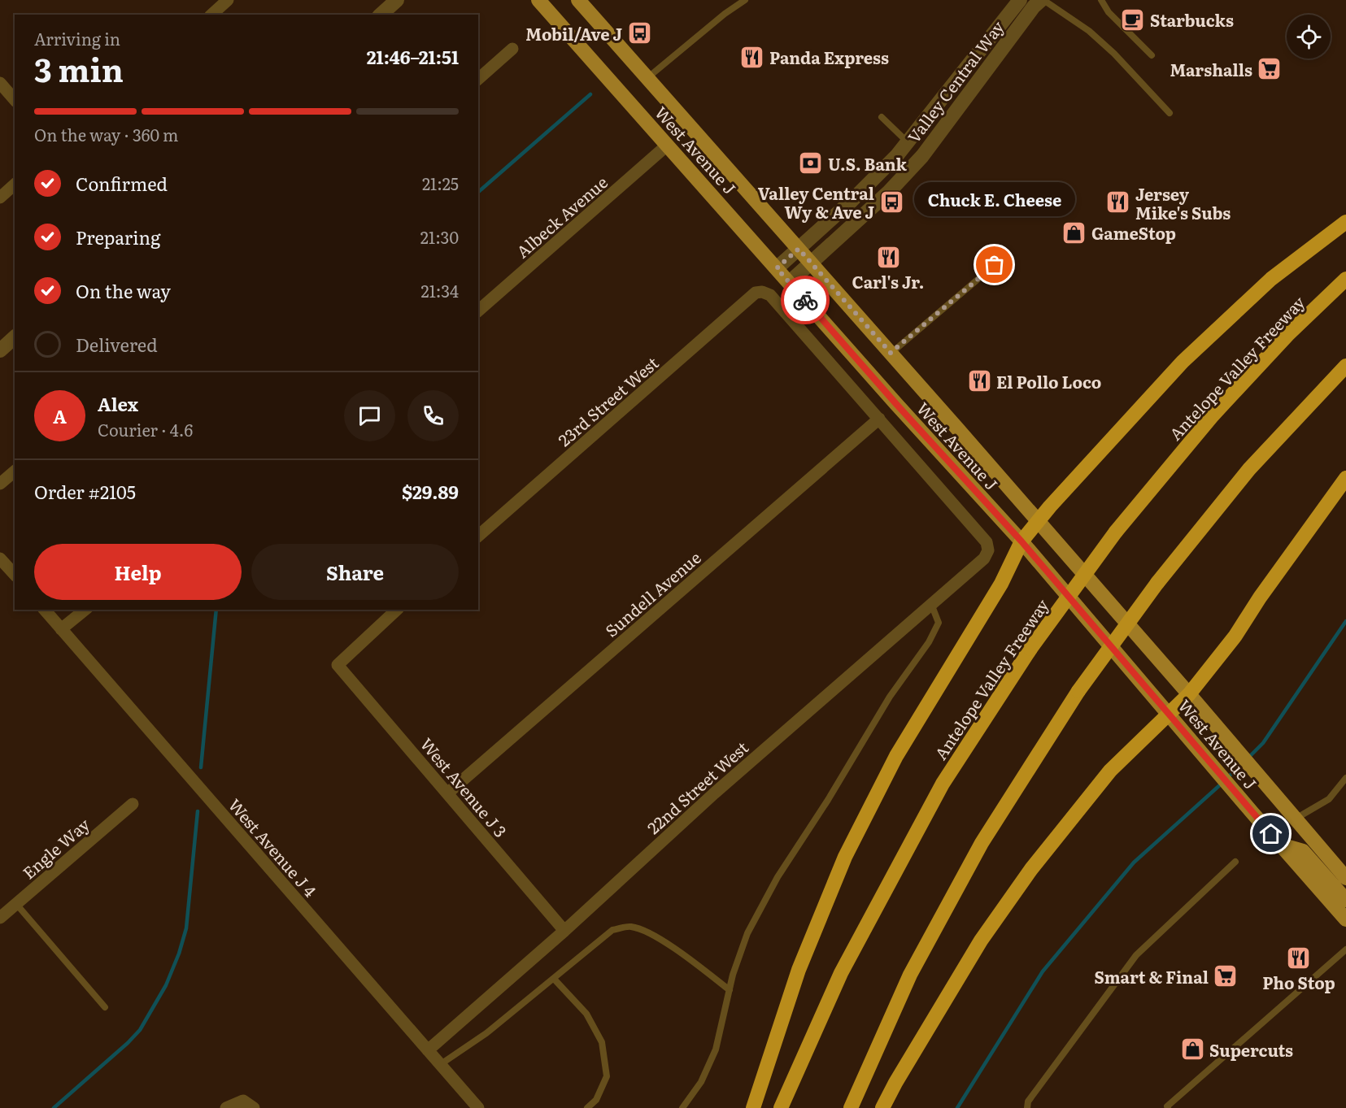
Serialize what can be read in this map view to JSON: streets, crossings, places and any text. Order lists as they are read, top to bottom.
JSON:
{
  "streets": {
    "highway": ["Antelope Valley Freeway"],
    "main road": ["West Avenue J"],
    "street": [
      "Valley Central Way",
      "Albeck Avenue",
      "23rd Street West",
      "Sundell Avenue",
      "West Avenue J 3",
      "22nd Street West",
      "West Avenue J 4",
      "Engle Way"
    ]
  },
  "crossings": [
    ["Valley Central Way", "West Avenue J"],
    ["West Avenue J", "Albeck Avenue"],
    ["23rd Street West", "Sundell Avenue"],
    ["23rd Street West", "22nd Street West"],
    ["Sundell Avenue", "West Avenue J 3"],
    ["Sundell Avenue", "22nd Street West"],
    ["West Avenue J 3", "22nd Street West"],
    ["22nd Street West", "West Avenue J 4"]
  ],
  "places": {
    "cafe": ["Starbucks"],
    "bus stop": ["Mobil/Ave J", "Valley Central Wy & Ave J"],
    "restaurant": [
      "Panda Express",
      "Jersey Mike's Subs",
      "Carl's Jr.",
      "El Pollo Loco",
      "Pho Stop"
    ],
    "supermarket": ["Marshalls", "Smart & Final"],
    "bank": ["U.S. Bank"],
    "shop": ["GameStop", "Supercuts"],
    "other": ["Chuck E. Cheese"]
  },
  "page": {
    "heading": ["3 min", "Arriving in", "21:46–21:51"],
    "panel": [
      "Alex",
      "Courier · 4.6",
      "Order #2105",
      "$29.89"
    ],
    "bar": "On the way · 360 m",
    "list": [
      ["Confirmed", "21:25"],
      ["Preparing", "21:30"],
      ["On the way", "21:34"],
      "Delivered"
    ],
    "bubble": "Chuck E. Cheese",
    "round": "A",
    "buttons": ["Help", "Share"]
  }
}
